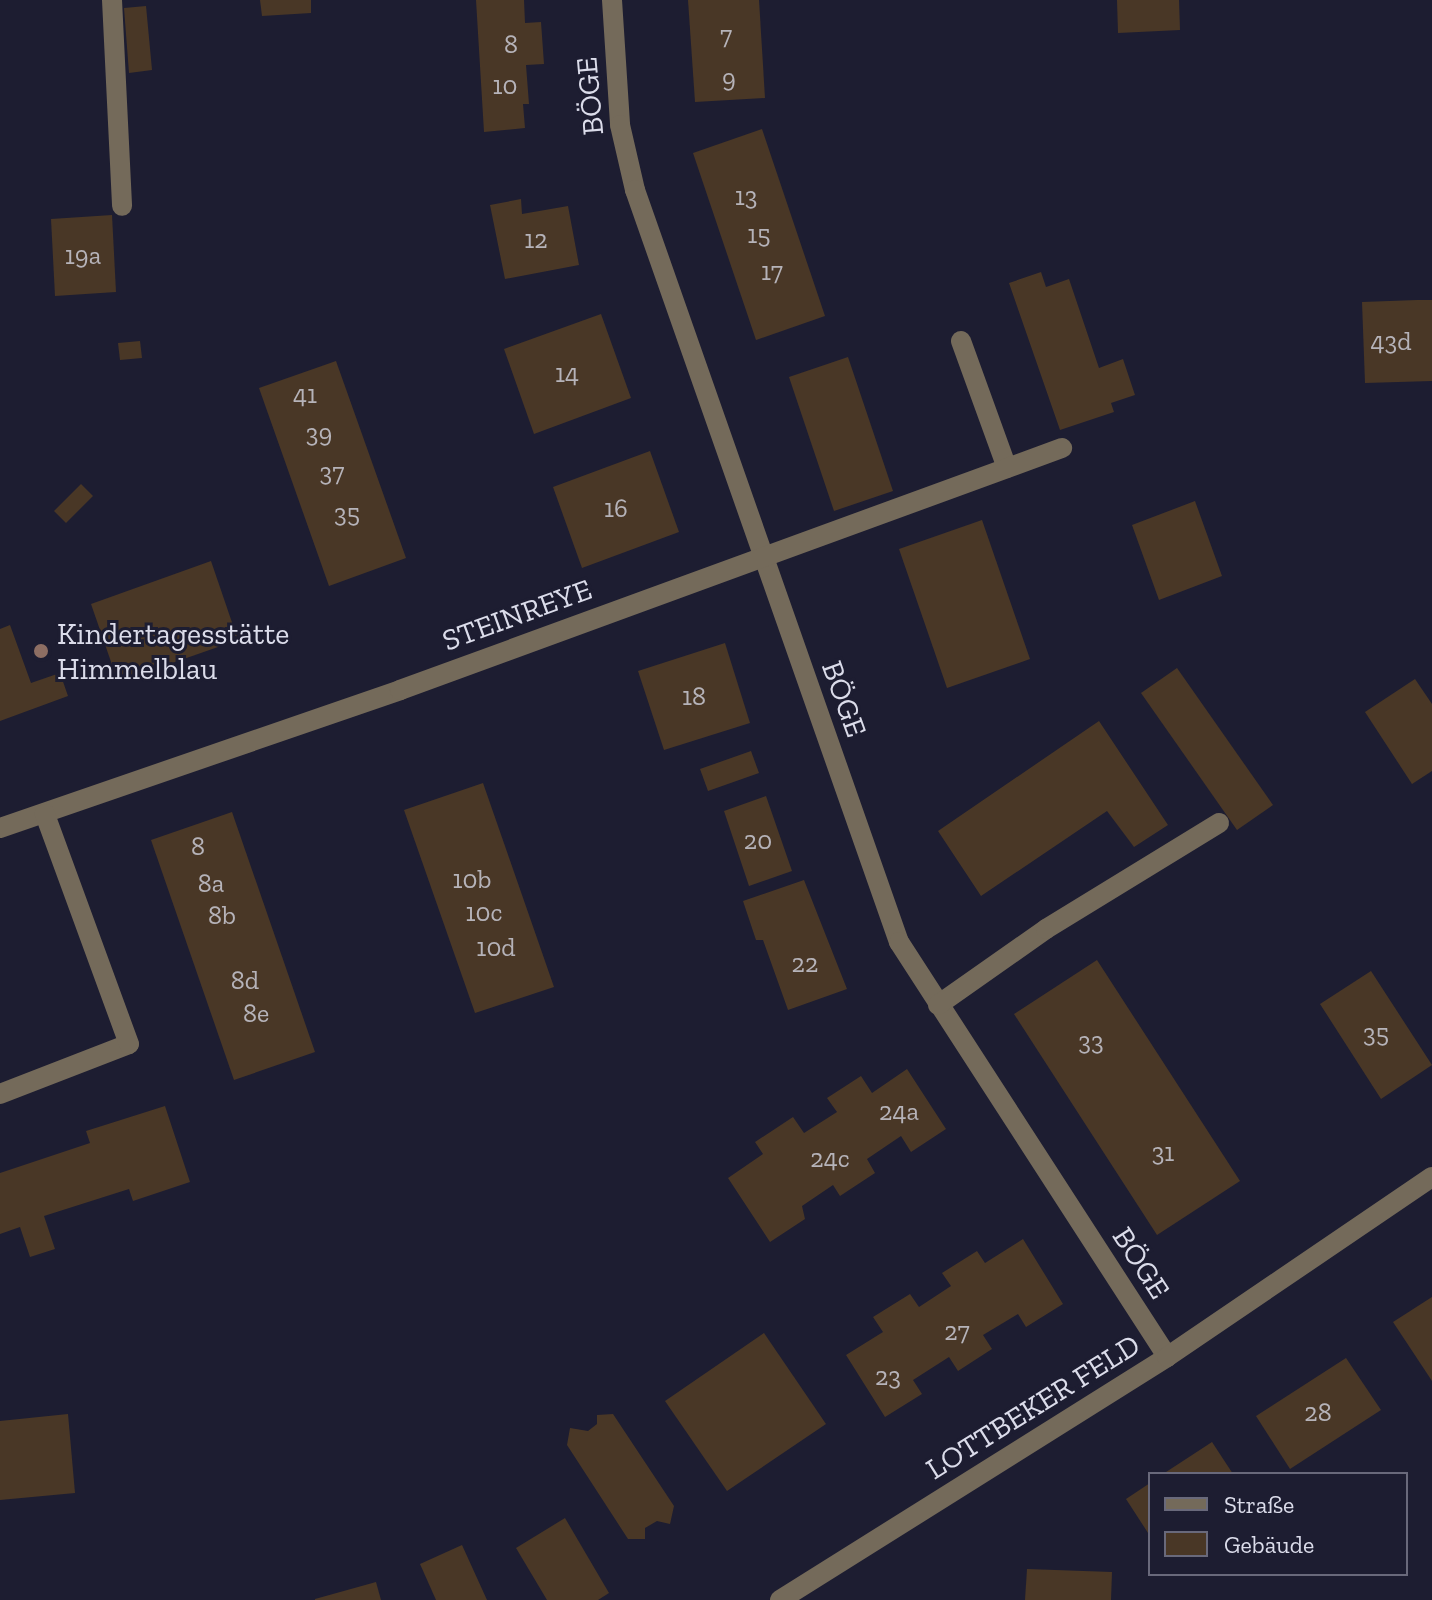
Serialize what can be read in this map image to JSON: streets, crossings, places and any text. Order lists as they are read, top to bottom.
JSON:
{
  "streets": {
    "street": ["BÖGE", "STEINREYE", "LOTTBEKER FELD"]
  },
  "crossings": [
    ["BÖGE", "STEINREYE"],
    ["BÖGE", "LOTTBEKER FELD"]
  ],
  "places": ["Kindertagesstätte Himmelblau"],
  "house_numbers": [
    "7",
    "8",
    "9",
    "10",
    "13",
    "15",
    "12",
    "19a",
    "17",
    "43d",
    "14",
    "41",
    "39",
    "37",
    "16",
    "35",
    "18",
    "20",
    "8",
    "10b",
    "8a",
    "10c",
    "8b",
    "10d",
    "22",
    "8d",
    "8e",
    "35",
    "33",
    "24a",
    "31",
    "24c",
    "27",
    "23",
    "28"
  ],
  "legend": ["Straße", "Gebäude"]
}
